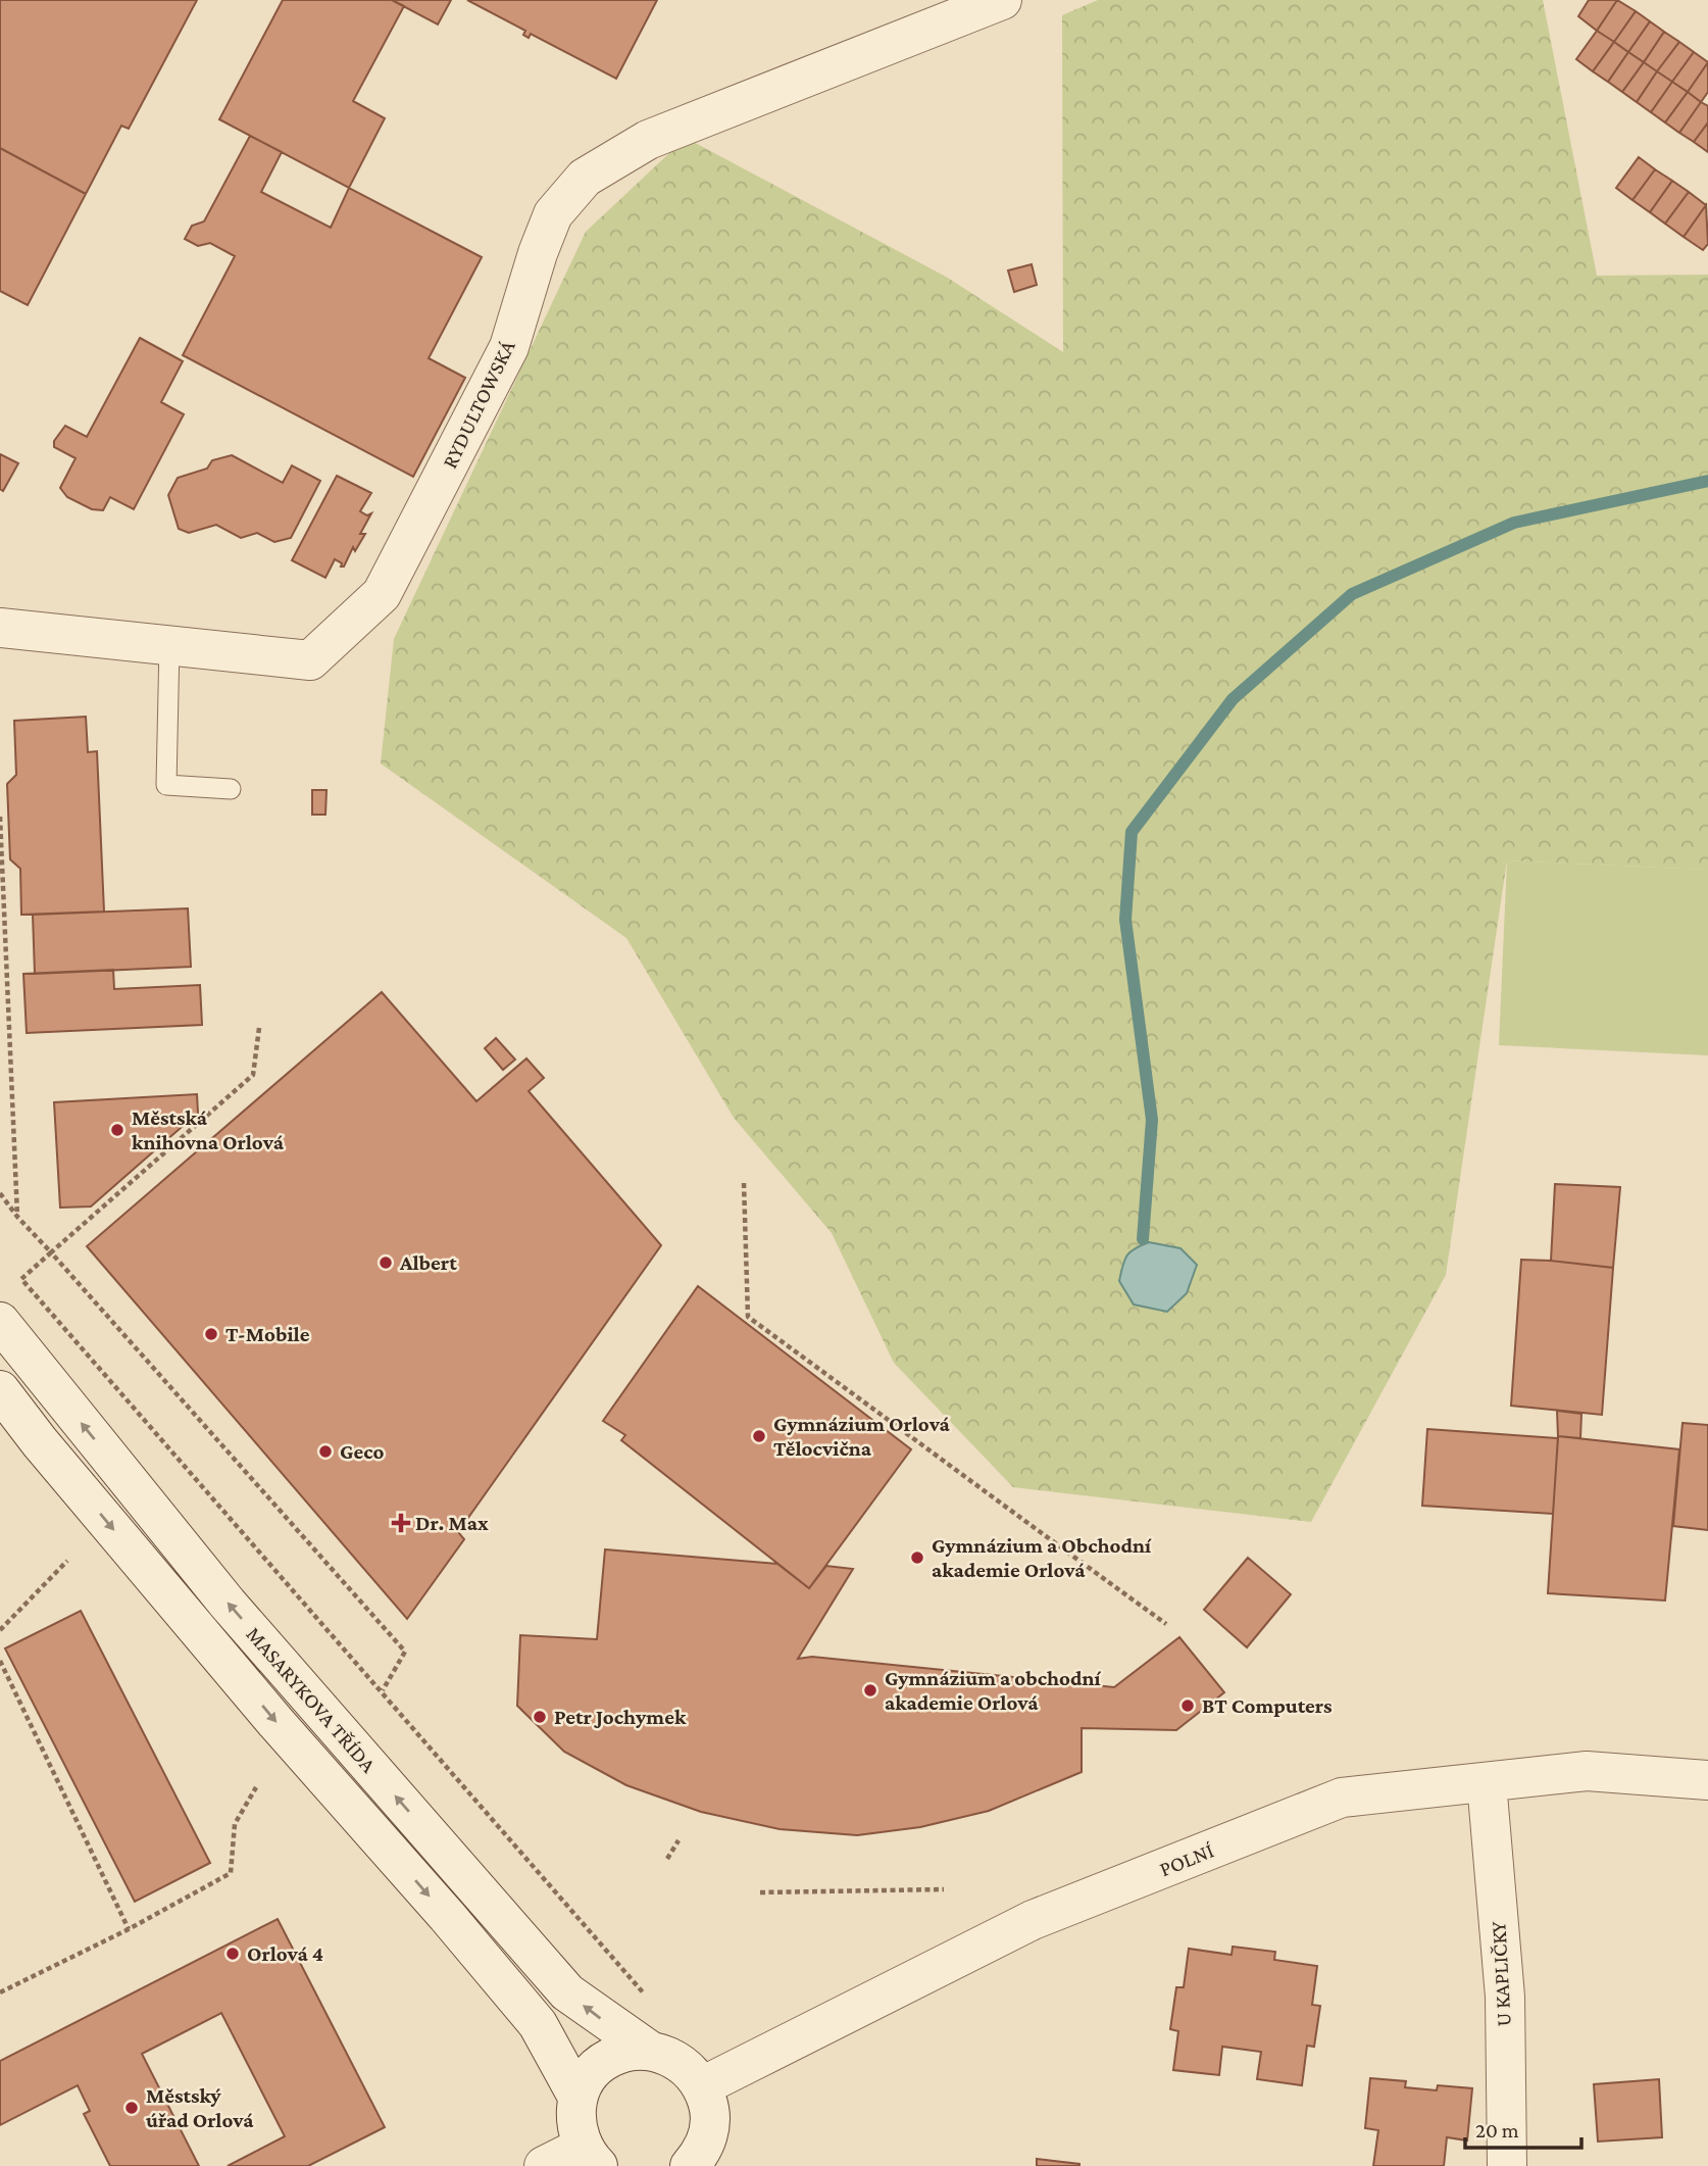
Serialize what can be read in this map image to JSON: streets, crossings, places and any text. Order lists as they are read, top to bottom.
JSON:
{
  "streets": {
    "street": [
      "RYDULTOWSKÁ",
      "MASARYKOVA TŘÍDA",
      "POLNÍ",
      "U KAPLIČKY"
    ]
  },
  "crossings": [
    ["MASARYKOVA TŘÍDA", "POLNÍ"],
    ["POLNÍ", "U KAPLIČKY"]
  ],
  "places": {
    "other": [
      "Městská knihovna Orlová",
      "Albert",
      "T-Mobile",
      "Gymnázium Orlová Tělocvična",
      "Geco",
      "Gymnázium a Obchodní akademie Orlová",
      "Gymnázium a obchodní akademie Orlová",
      "BT Computers",
      "Petr Jochymek",
      "Orlová 4",
      "Městský úřad Orlová"
    ],
    "health": ["Dr. Max"]
  },
  "scale_bar": "20 m"
}
